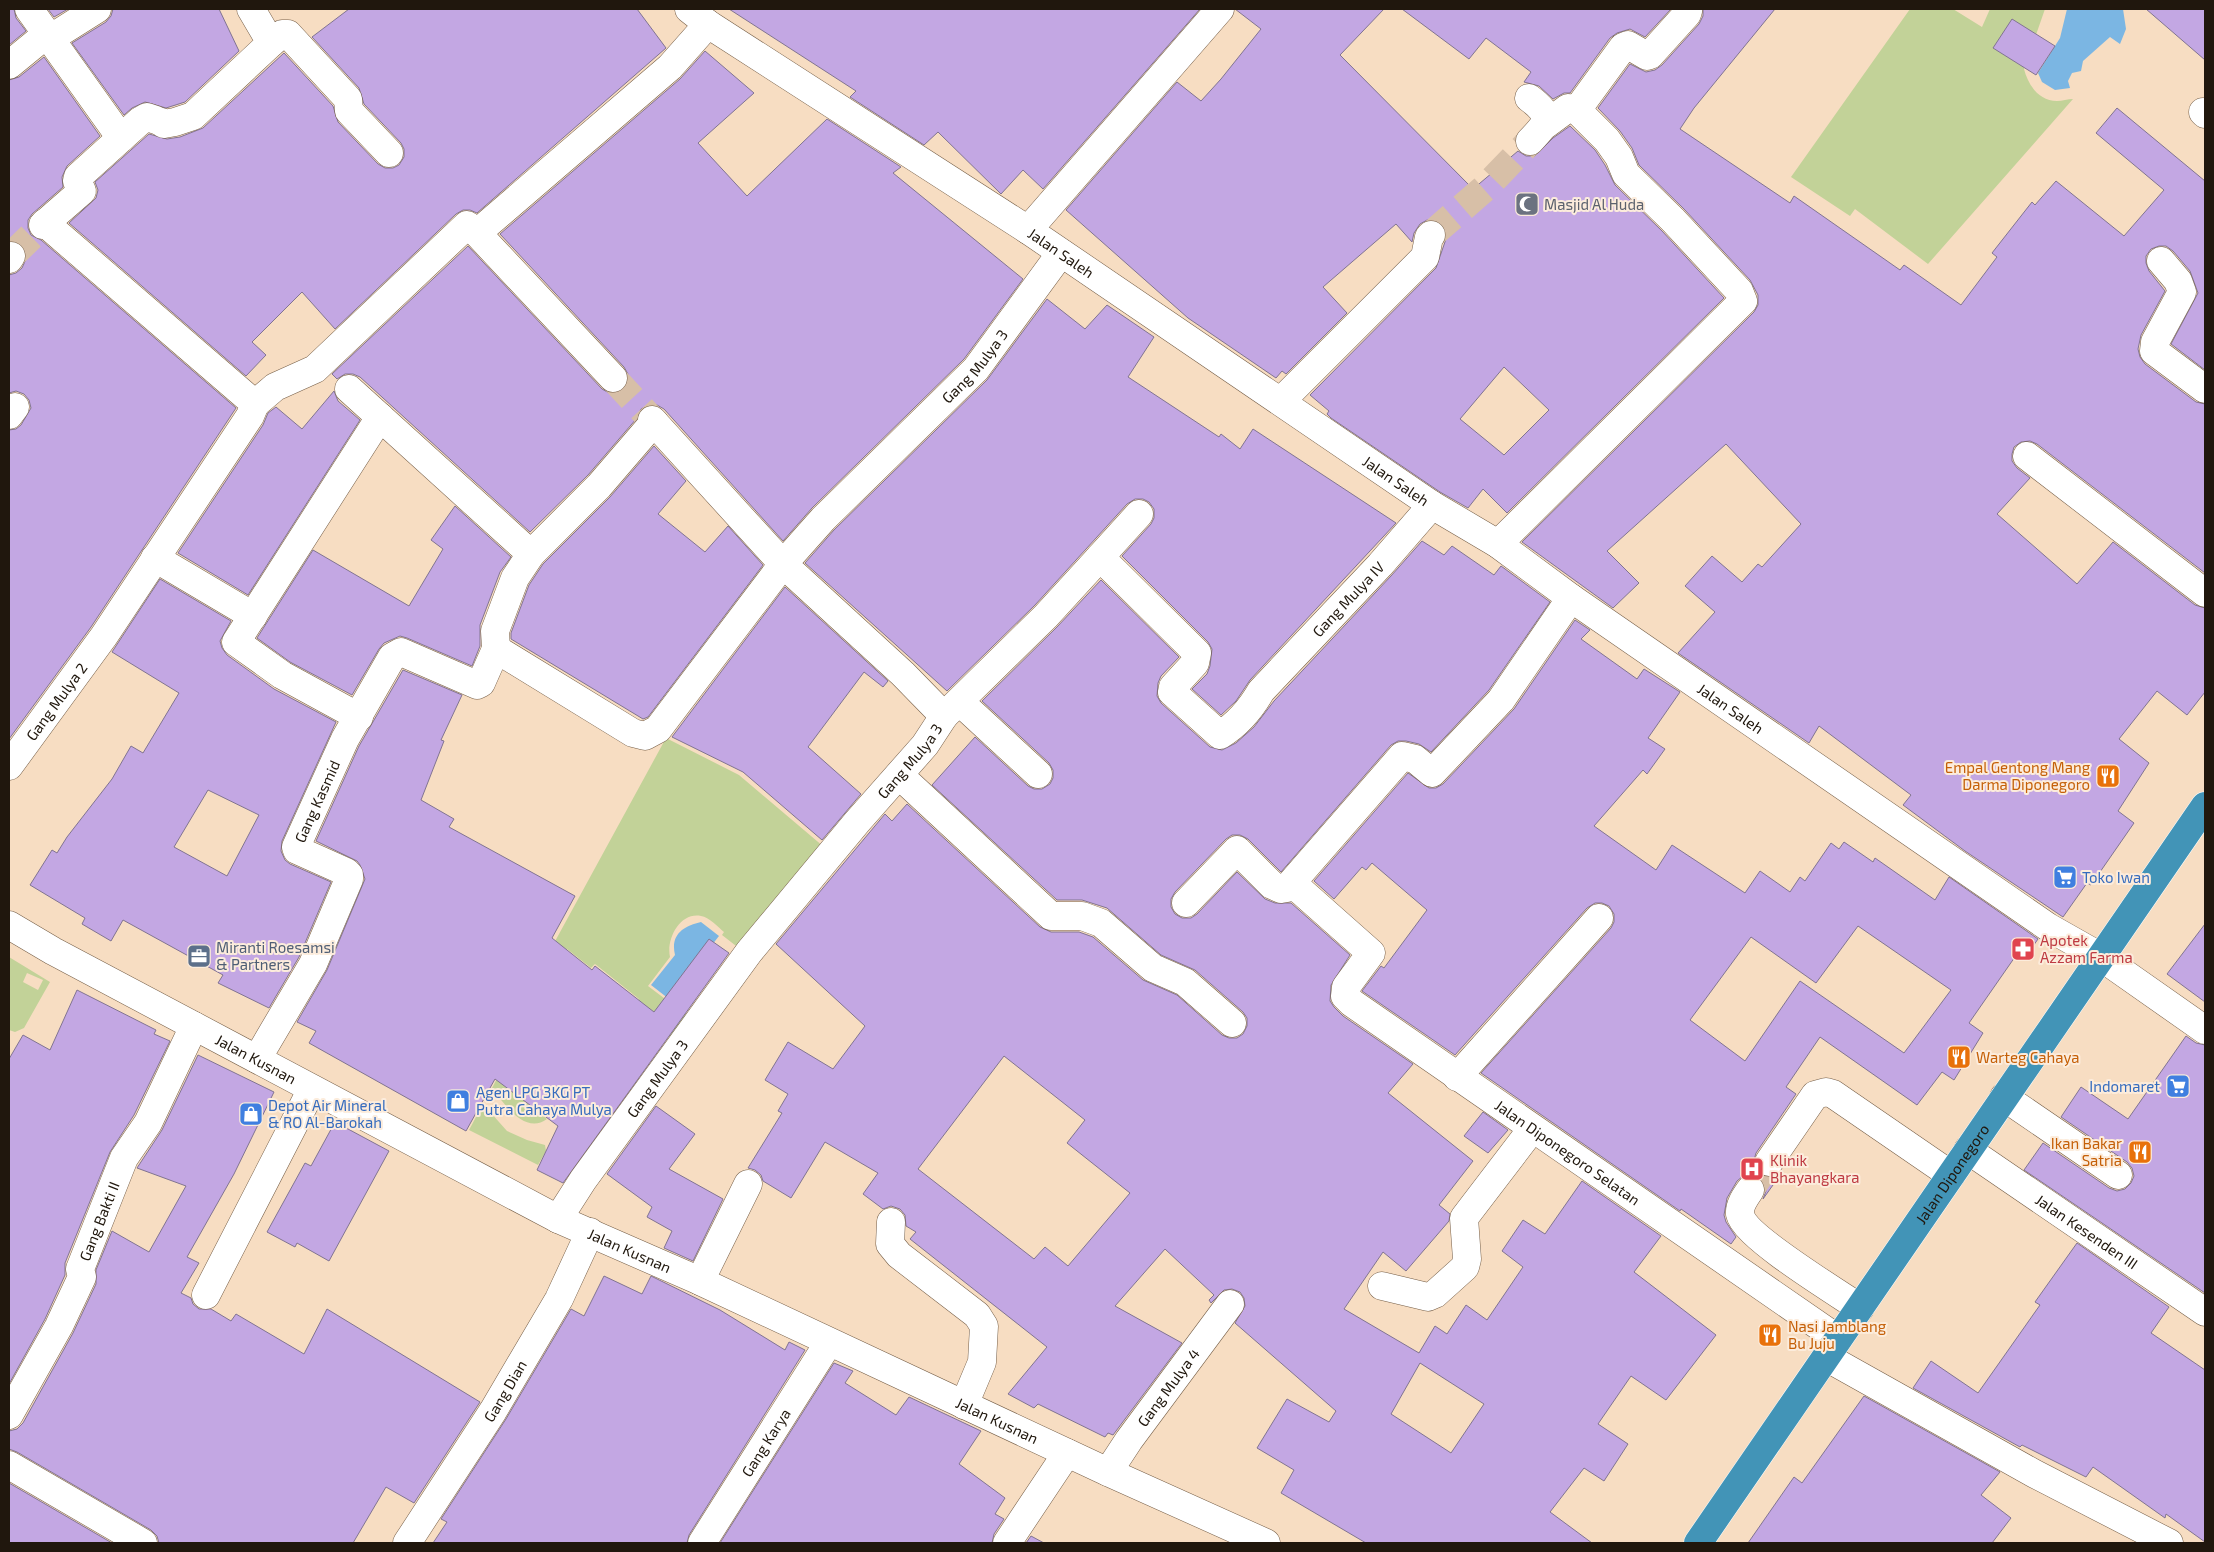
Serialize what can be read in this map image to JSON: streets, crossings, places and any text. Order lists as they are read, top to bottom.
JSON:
{
  "streets": {
    "highway": ["Jalan Diponegoro"],
    "street": [
      "Jalan Saleh",
      "Gang Mulya 3",
      "Gang Mulya IV",
      "Gang Mulya 2",
      "Gang Kasmid",
      "Jalan Kusnan",
      "Jalan Diponegoro Selatan",
      "Gang Bakti II",
      "Jalan Kesenden III",
      "Gang Mulya 4",
      "Gang Dian",
      "Gang Karya"
    ]
  },
  "crossings": [
    ["Jalan Saleh", "Gang Mulya 3"],
    ["Jalan Saleh", "Gang Mulya IV"],
    ["Jalan Saleh", "Jalan Diponegoro"],
    ["Gang Mulya 3", "Jalan Kusnan"],
    ["Gang Kasmid", "Jalan Kusnan"],
    ["Jalan Kusnan", "Gang Bakti II"],
    ["Jalan Kusnan", "Gang Mulya 4"],
    ["Jalan Kusnan", "Gang Dian"],
    ["Jalan Kusnan", "Gang Karya"],
    ["Jalan Diponegoro Selatan", "Jalan Diponegoro"],
    ["Jalan Diponegoro", "Jalan Kesenden III"]
  ],
  "places": {
    "mosque": ["Masjid Al Huda"],
    "restaurant": [
      "Empal Gentong Mang Darma Diponegoro",
      "Warteg Cahaya",
      "Ikan Bakar Satria",
      "Nasi Jamblang Bu Juju"
    ],
    "supermarket": ["Toko Iwan", "Indomaret"],
    "pharmacy": ["Apotek Azzam Farma"],
    "office": ["Miranti Roesamsi & Partners"],
    "shop": ["Agen LPG 3KG PT Putra Cahaya Mulya", "Depot Air Mineral & RO Al-Barokah"],
    "hospital": ["Klinik Bhayangkara"]
  }
}
